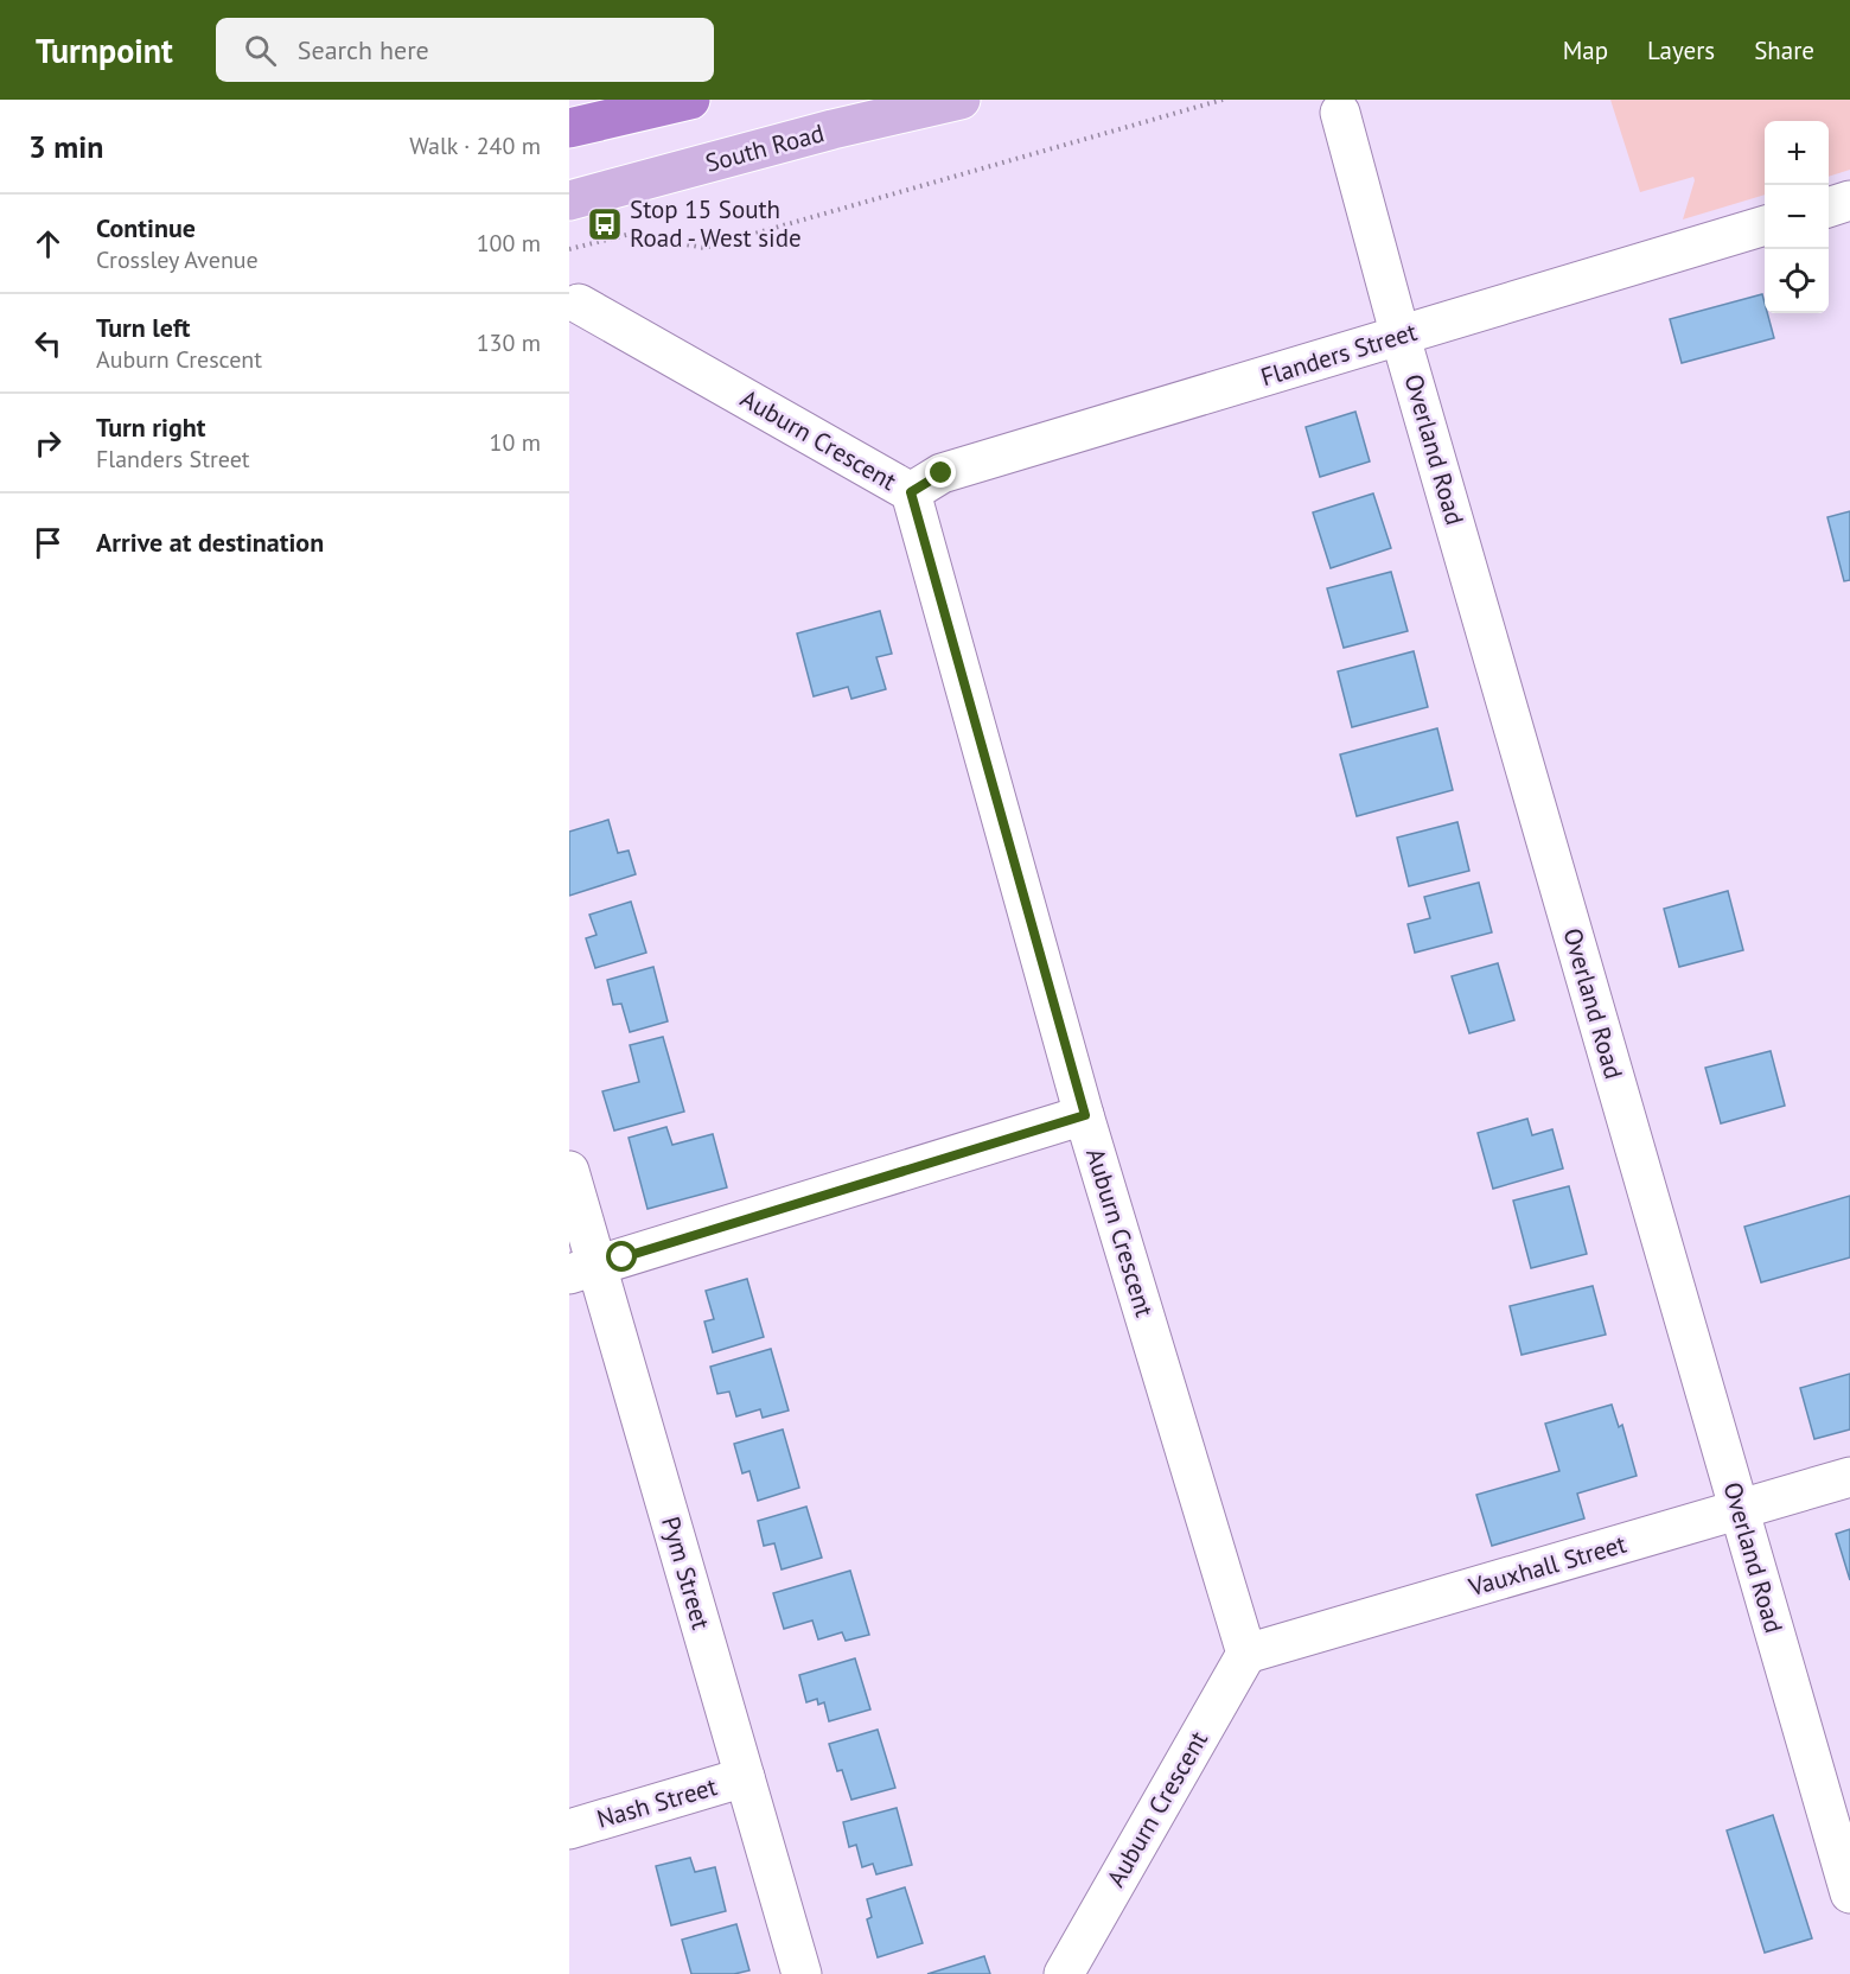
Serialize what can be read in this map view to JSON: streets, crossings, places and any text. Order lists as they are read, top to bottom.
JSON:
{
  "streets": {
    "main road": ["South Road"],
    "street": [
      "Flanders Street",
      "Auburn Crescent",
      "Overland Road",
      "Vauxhall Street",
      "Pym Street",
      "Nash Street"
    ]
  },
  "crossings": [
    ["Flanders Street", "Auburn Crescent"],
    ["Flanders Street", "Overland Road"],
    ["Auburn Crescent", "Vauxhall Street"],
    ["Overland Road", "Vauxhall Street"],
    ["Pym Street", "Nash Street"]
  ],
  "places": {
    "bus stop": ["Stop 15 South Road - West side"]
  },
  "page": {
    "header": "Turnpoint",
    "search": "Search here",
    "nav": ["Map", "Layers", "Share"],
    "heading": ["3 min", "Walk · 240 m"],
    "map_buttons": ["+", "−"],
    "list": [
      ["Continue", "Crossley Avenue", "100 m"],
      ["Turn left", "Auburn Crescent", "130 m"],
      ["Turn right", "Flanders Street", "10 m"],
      "Arrive at destination"
    ]
  }
}
